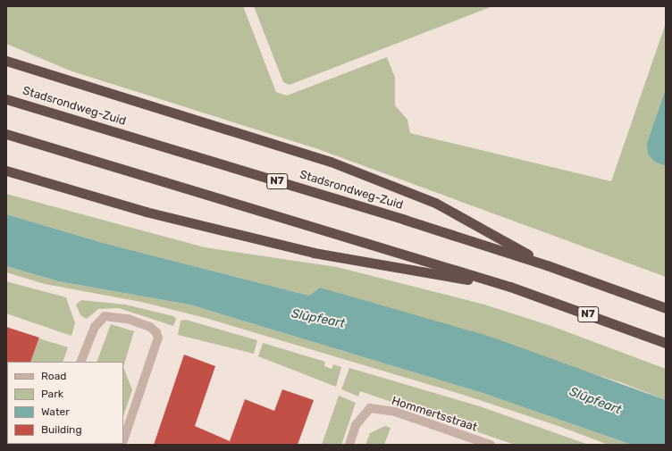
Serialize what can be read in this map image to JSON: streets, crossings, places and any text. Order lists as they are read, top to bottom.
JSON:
{
  "streets": {
    "highway": ["Stadsrondweg-Zuid", "N7"],
    "street": ["Hommertsstraat"]
  },
  "crossings": [
    ["Stadsrondweg-Zuid", "N7"]
  ],
  "water": ["Slûpfeart"],
  "legend": [
    "Road",
    "Park",
    "Water",
    "Building"
  ]
}
